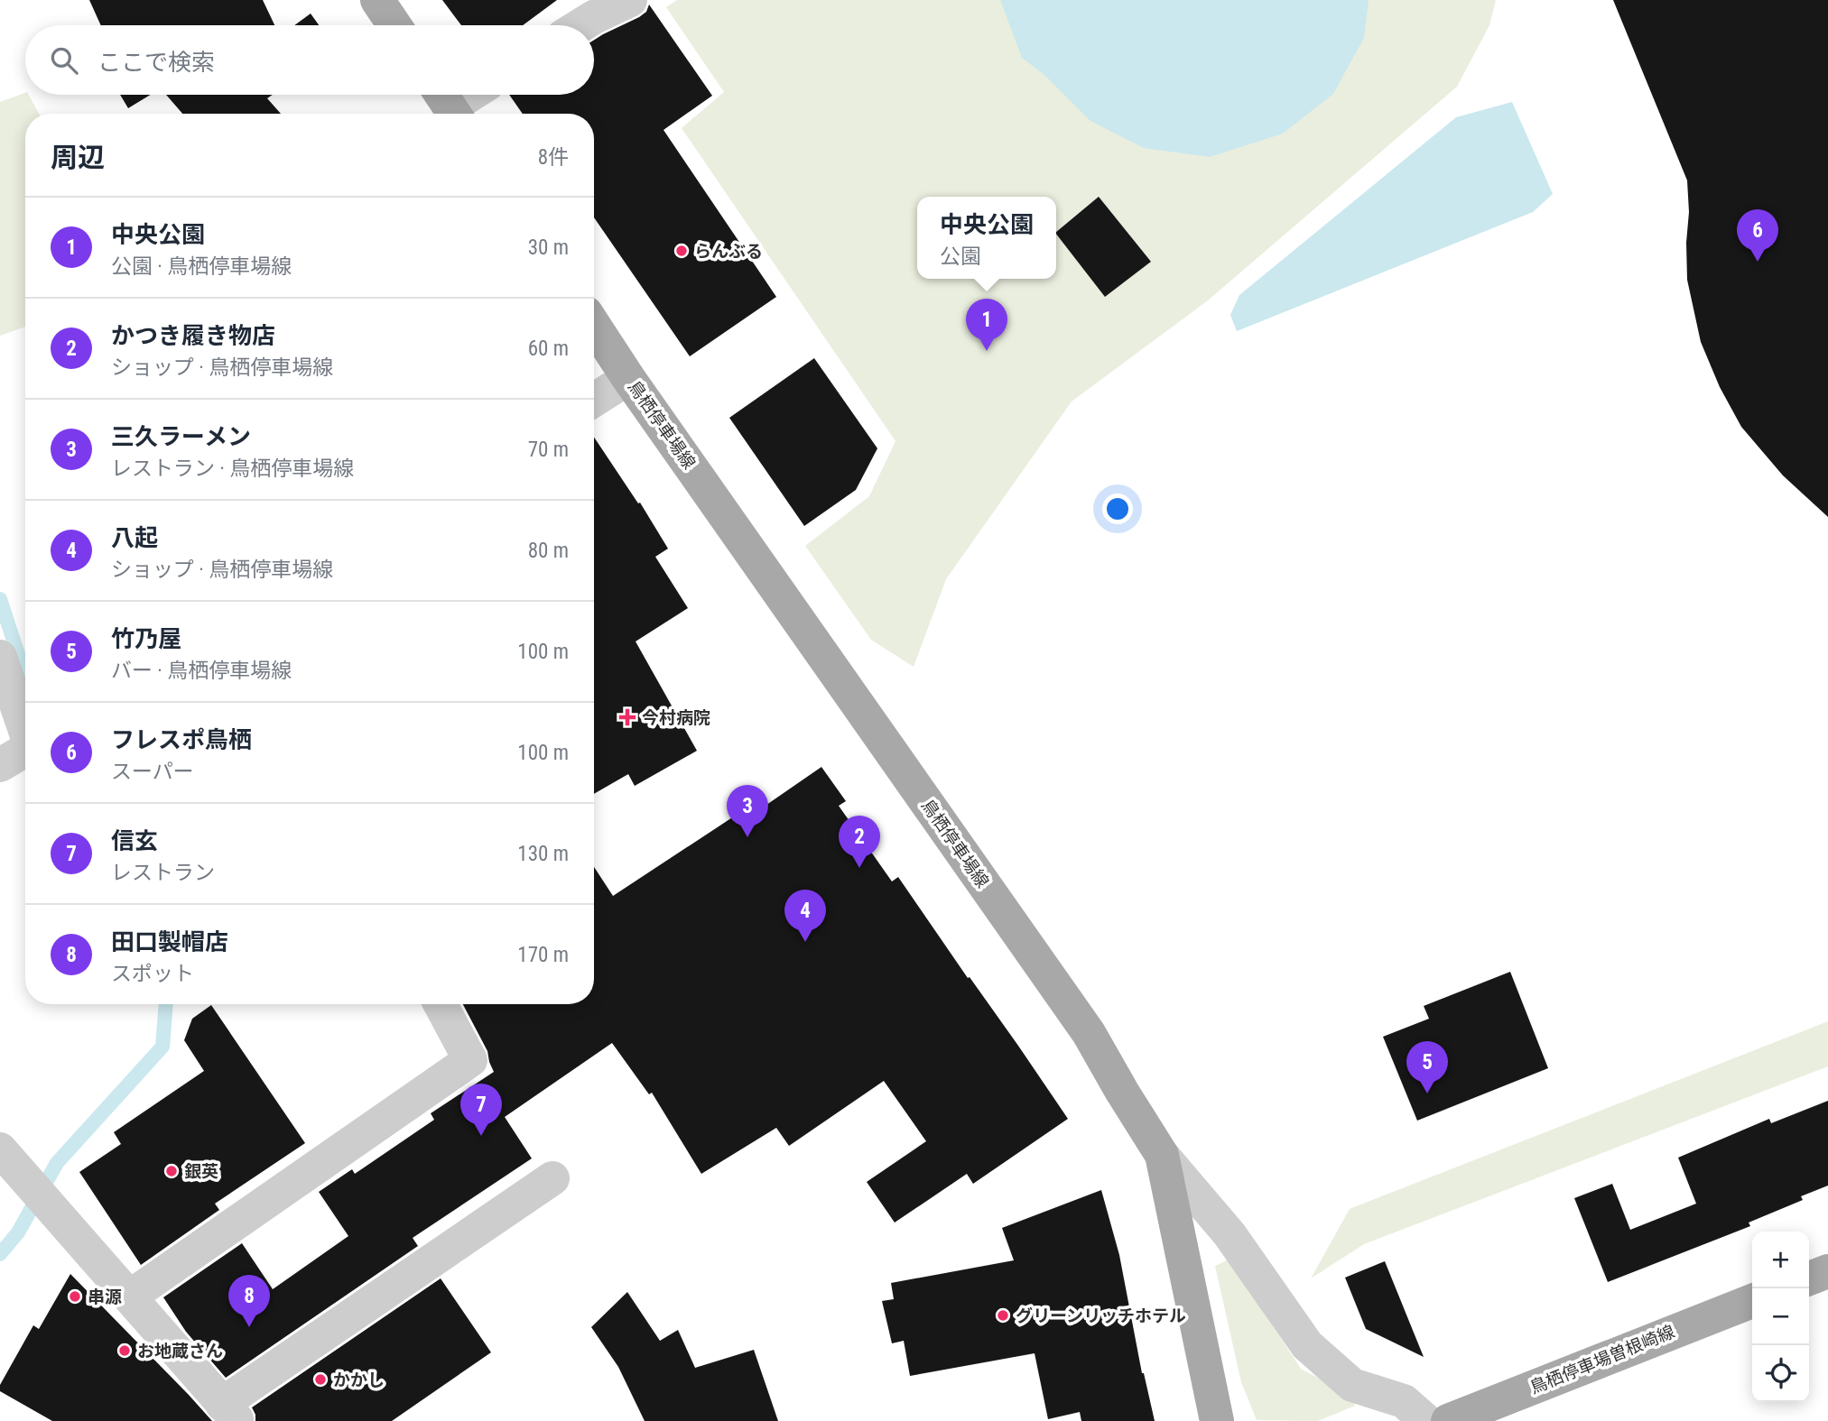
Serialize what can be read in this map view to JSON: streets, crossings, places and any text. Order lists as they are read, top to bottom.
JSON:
{
  "streets": {
    "main road": ["鳥栖停車場線", "鳥栖停車場曽根崎線"]
  },
  "places": {
    "other": [
      "らんぶる",
      "銀英",
      "串源",
      "グリーンリッチホテル",
      "お地蔵さん",
      "かかし"
    ],
    "health": ["今村病院"]
  },
  "page": {
    "search": "ここで検索",
    "heading": ["周辺", "8件"],
    "list": [
      {
        "mark": "1",
        "name": "中央公園",
        "note": "公園 · 鳥栖停車場線",
        "value": "30 m"
      },
      {
        "mark": "2",
        "name": "かつき履き物店",
        "note": "ショップ · 鳥栖停車場線",
        "value": "60 m"
      },
      {
        "mark": "3",
        "name": "三久ラーメン",
        "note": "レストラン · 鳥栖停車場線",
        "value": "70 m"
      },
      {
        "mark": "4",
        "name": "八起",
        "note": "ショップ · 鳥栖停車場線",
        "value": "80 m"
      },
      {
        "mark": "5",
        "name": "竹乃屋",
        "note": "バー · 鳥栖停車場線",
        "value": "100 m"
      },
      {
        "mark": "6",
        "name": "フレスポ鳥栖",
        "note": "スーパー",
        "value": "100 m"
      },
      {
        "mark": "7",
        "name": "信玄",
        "note": "レストラン",
        "value": "130 m"
      },
      {
        "mark": "8",
        "name": "田口製帽店",
        "note": "スポット",
        "value": "170 m"
      }
    ],
    "popup": ["中央公園", "公園"],
    "pins": [
      "6",
      "1",
      "3",
      "2",
      "4",
      "5",
      "7",
      "8"
    ],
    "map_buttons": ["+", "−"]
  }
}
